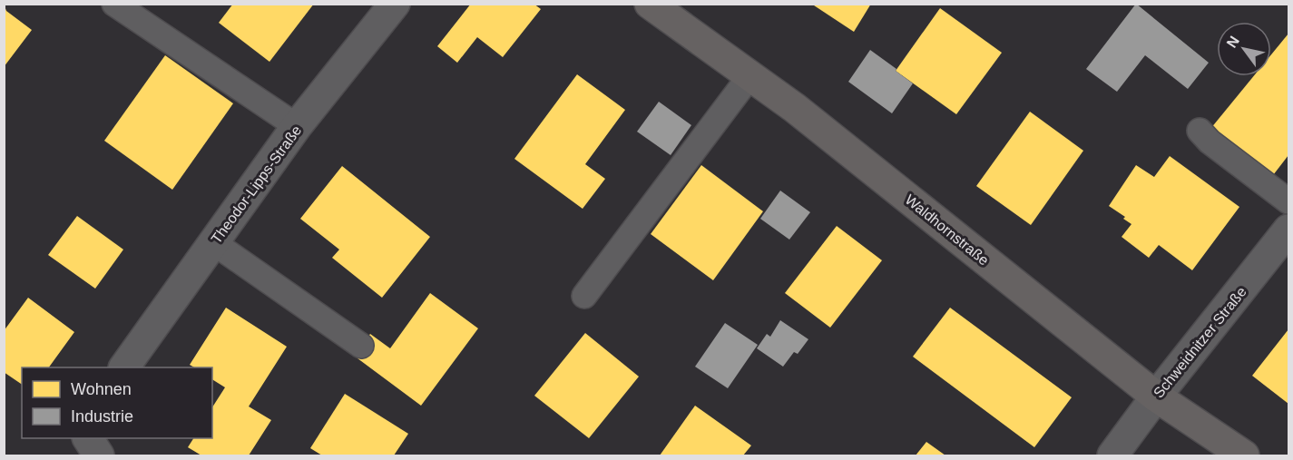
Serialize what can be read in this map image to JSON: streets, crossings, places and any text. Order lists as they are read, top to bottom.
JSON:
{
  "streets": {
    "street": ["Theodor-Lipps-Straße", "Waldhornstraße", "Schweidnitzer Straße"]
  },
  "crossings": [
    ["Waldhornstraße", "Schweidnitzer Straße"]
  ],
  "legend": ["Wohnen", "Industrie"],
  "north": "top left"
}
